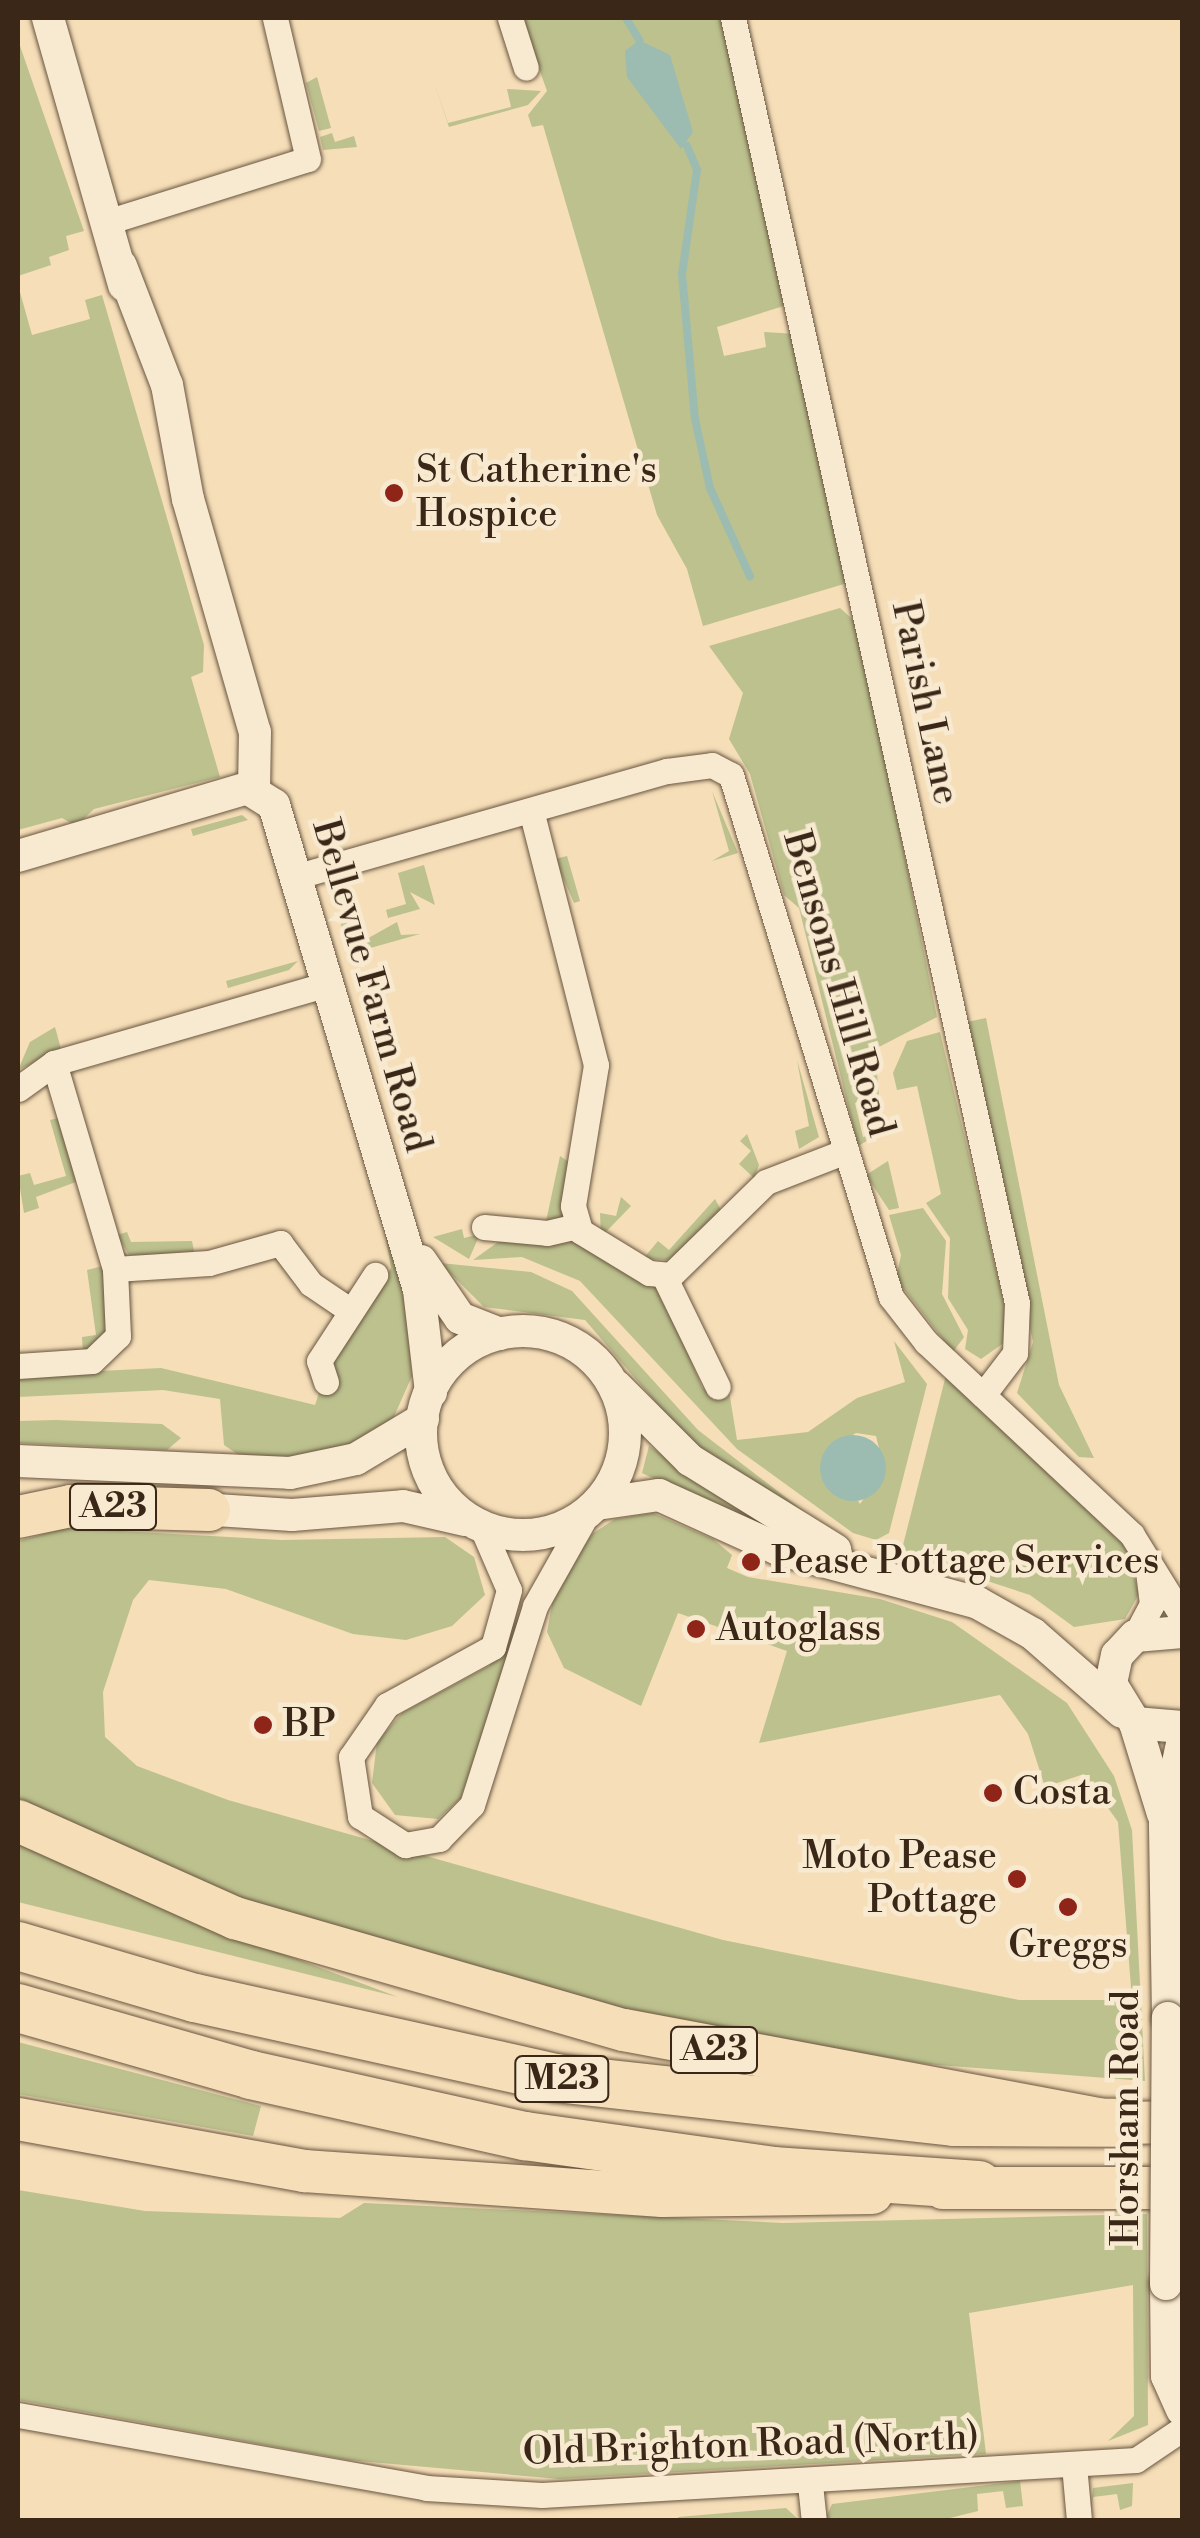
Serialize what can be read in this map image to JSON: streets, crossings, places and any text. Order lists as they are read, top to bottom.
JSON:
{
  "streets": {
    "highway": ["A23", "M23"],
    "street": [
      "Parish Lane",
      "Bensons Hill Road",
      "Bellevue Farm Road",
      "Horsham Road",
      "Old Brighton Road (North)"
    ]
  },
  "crossings": [
    ["Parish Lane", "Bensons Hill Road"],
    ["Bensons Hill Road", "Bellevue Farm Road"],
    ["A23", "M23"]
  ],
  "places": [
    "St Catherine's Hospice",
    "Pease Pottage Services",
    "Autoglass",
    "BP",
    "Costa",
    "Moto Pease Pottage",
    "Greggs"
  ]
}
